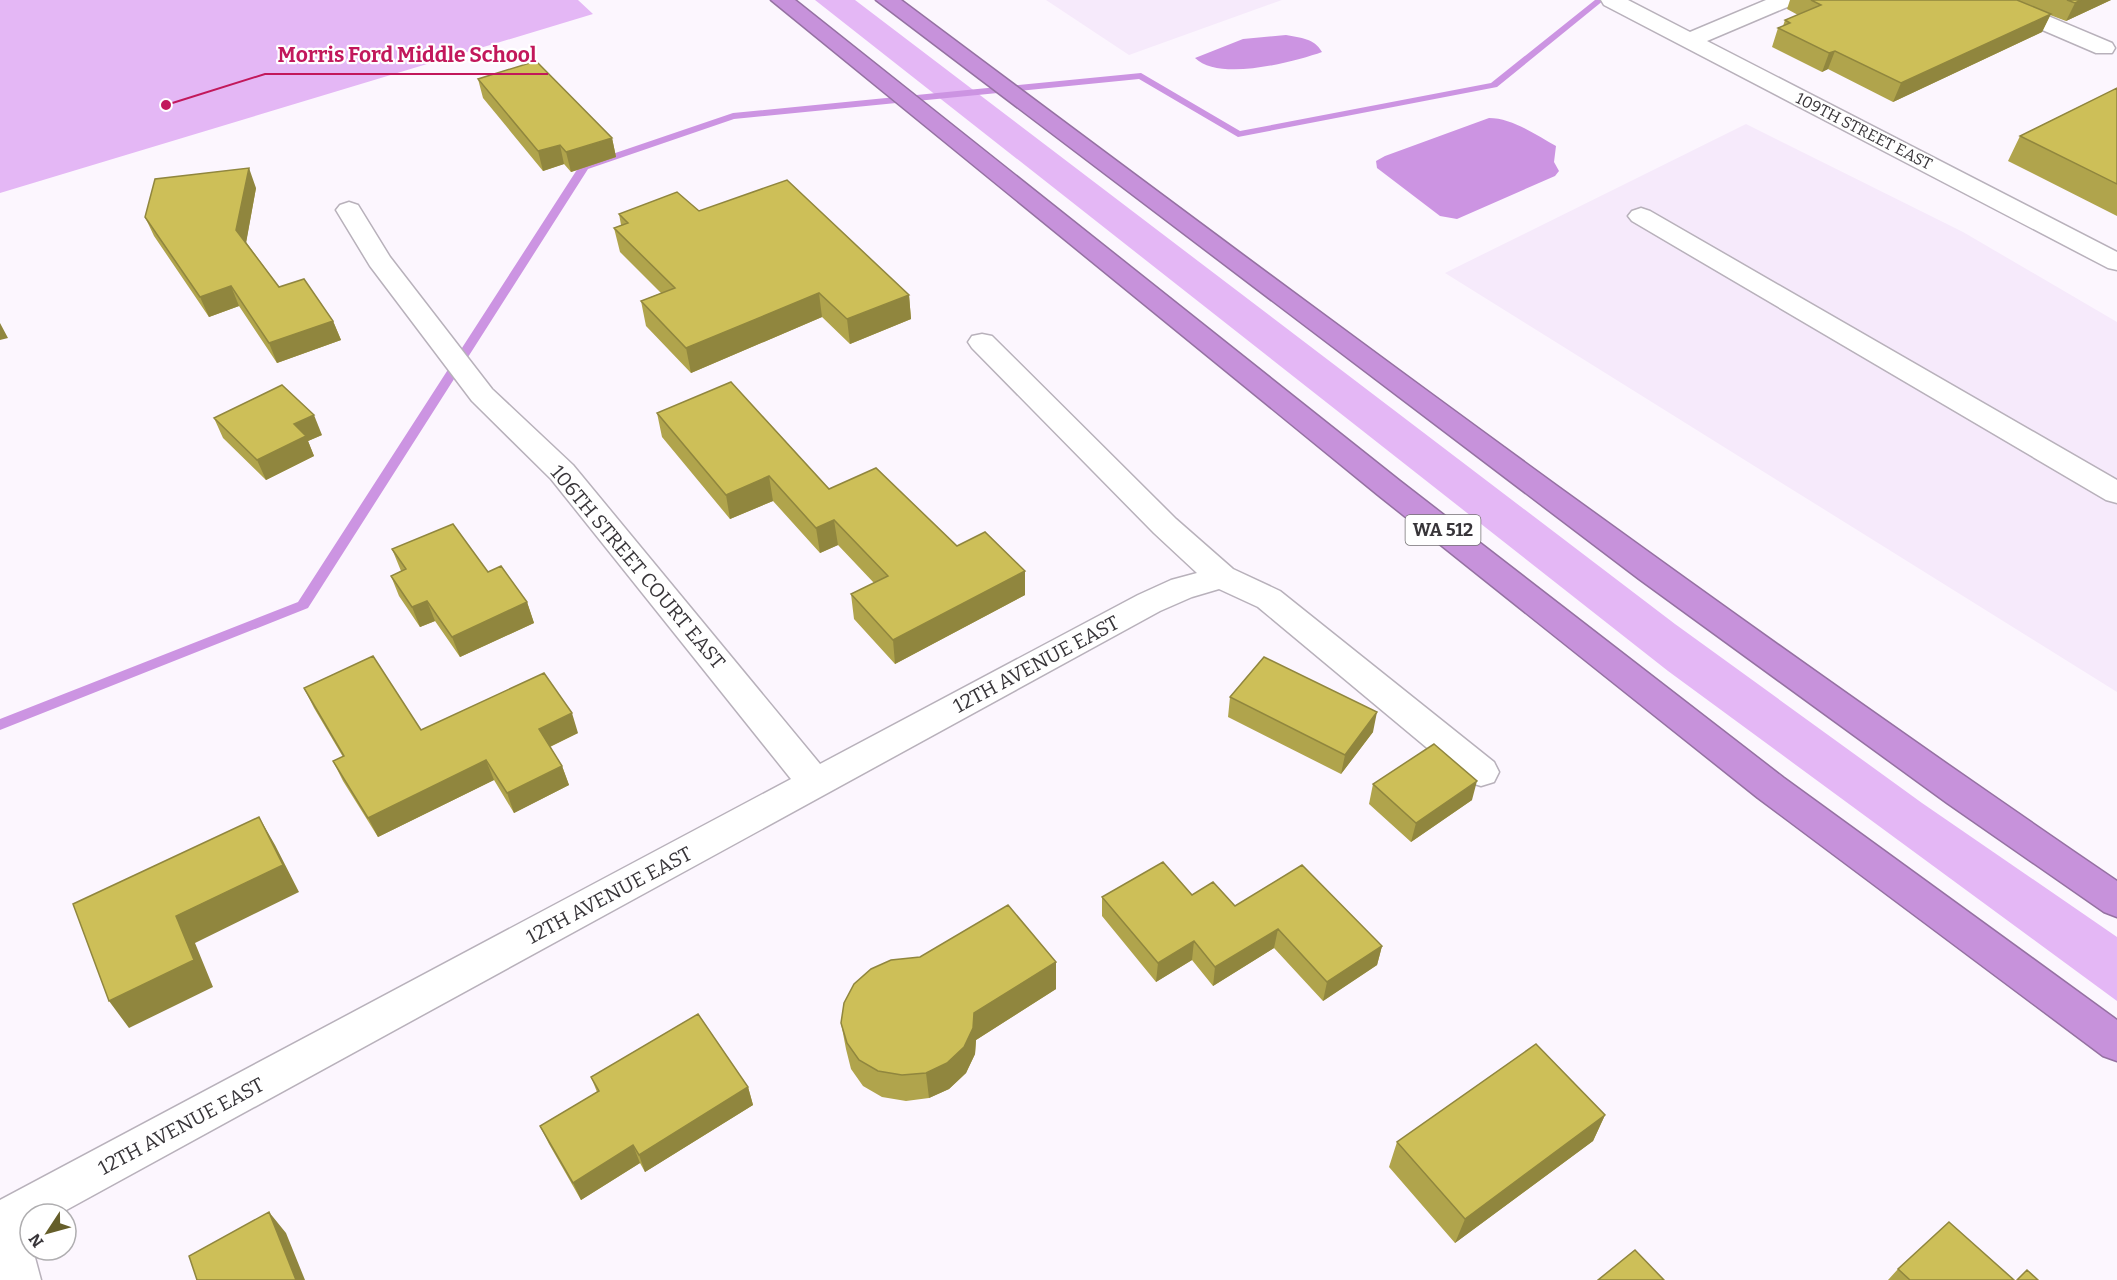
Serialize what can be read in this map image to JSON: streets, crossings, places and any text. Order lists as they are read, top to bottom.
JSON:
{
  "streets": {
    "highway": ["WA 512"],
    "street": ["109TH STREET EAST", "106TH STREET COURT EAST", "12TH AVENUE EAST"]
  },
  "crossings": [
    ["106TH STREET COURT EAST", "12TH AVENUE EAST"]
  ],
  "places": ["Morris Ford Middle School"],
  "north": "bottom left"
}
